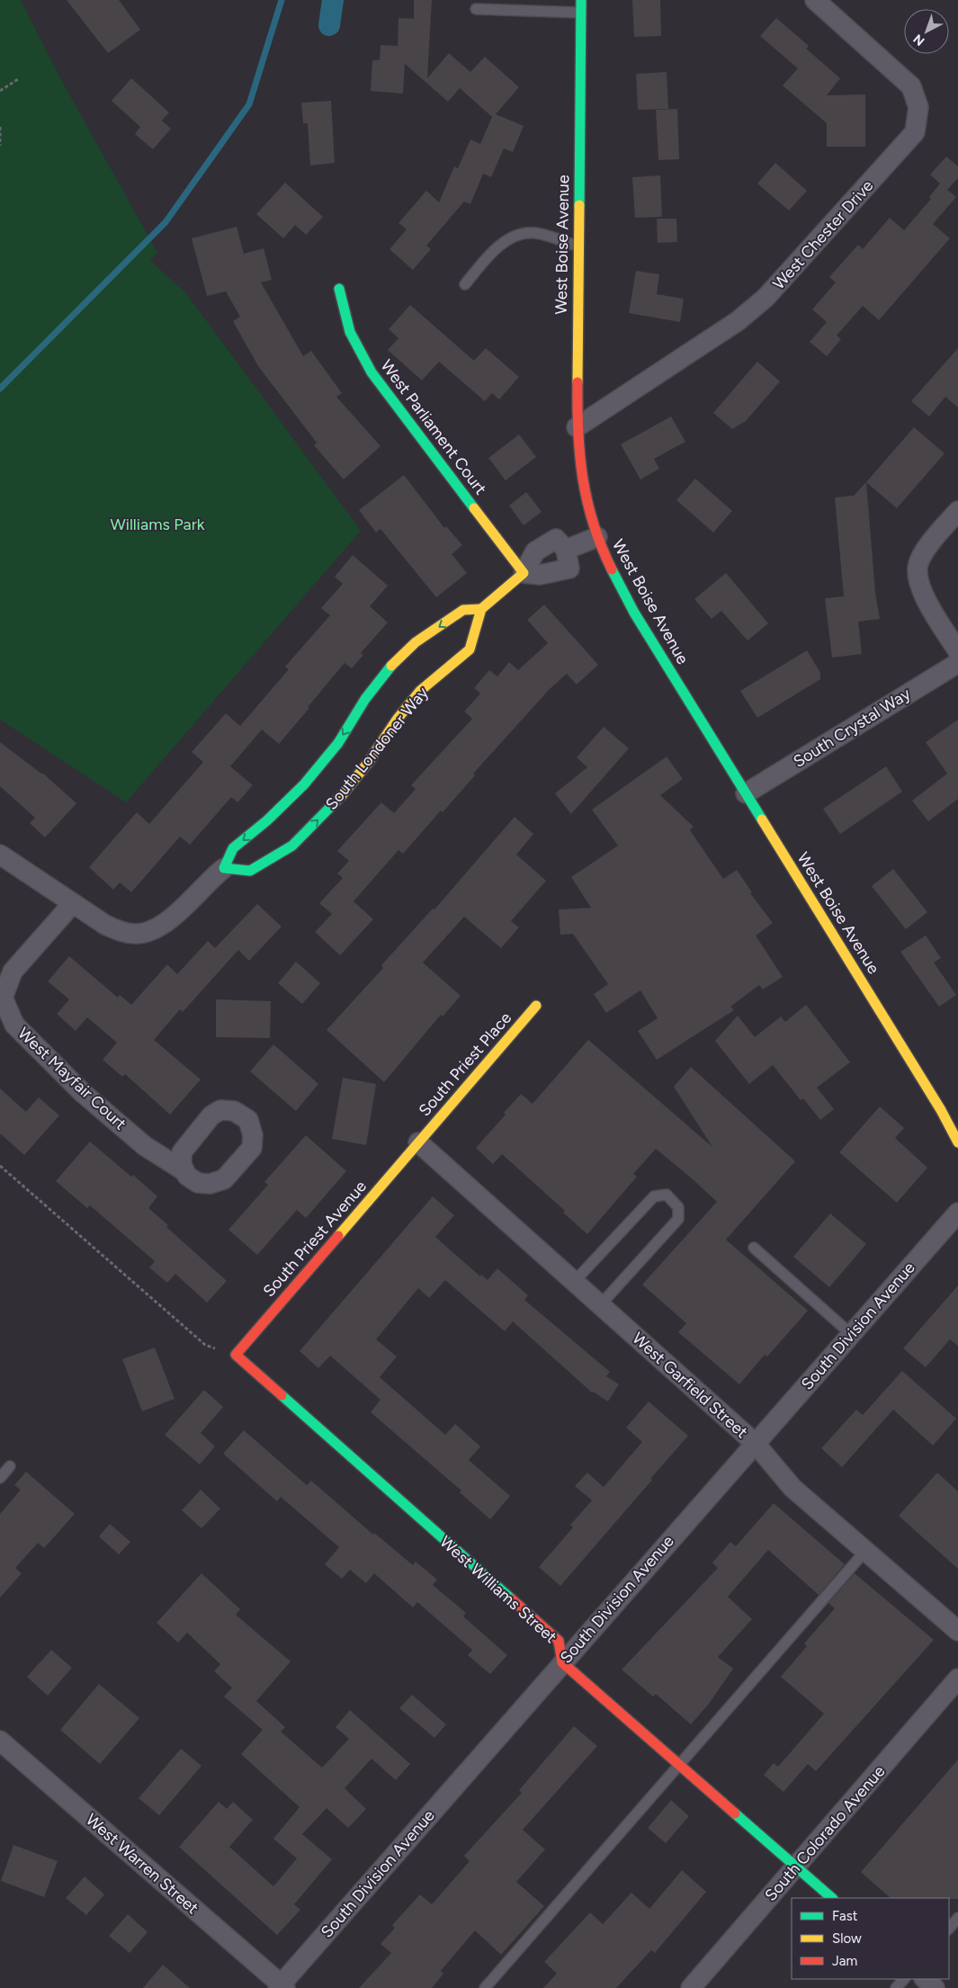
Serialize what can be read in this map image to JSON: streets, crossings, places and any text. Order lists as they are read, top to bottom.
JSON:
{
  "streets": {
    "street": [
      "West Chester Drive",
      "West Boise Avenue",
      "West Parliament Court",
      "South Crystal Way",
      "South Londoner Way",
      "South Priest Place",
      "West Mayfair Court",
      "South Priest Avenue",
      "South Division Avenue",
      "West Garfield Street",
      "West Williams Street",
      "South Colorado Avenue",
      "West Warren Street"
    ]
  },
  "crossings": [
    ["West Chester Drive", "West Boise Avenue"],
    ["West Boise Avenue", "South Crystal Way"],
    ["South Londoner Way", "West Mayfair Court"],
    ["South Priest Place", "South Priest Avenue"],
    ["South Priest Place", "West Garfield Street"],
    ["South Priest Avenue", "West Garfield Street"],
    ["South Priest Avenue", "West Williams Street"],
    ["South Division Avenue", "West Garfield Street"],
    ["South Division Avenue", "West Williams Street"],
    ["South Division Avenue", "West Warren Street"],
    ["West Williams Street", "South Colorado Avenue"]
  ],
  "parks": ["Williams Park"],
  "legend": ["Fast", "Slow", "Jam"],
  "north": "bottom left"
}
